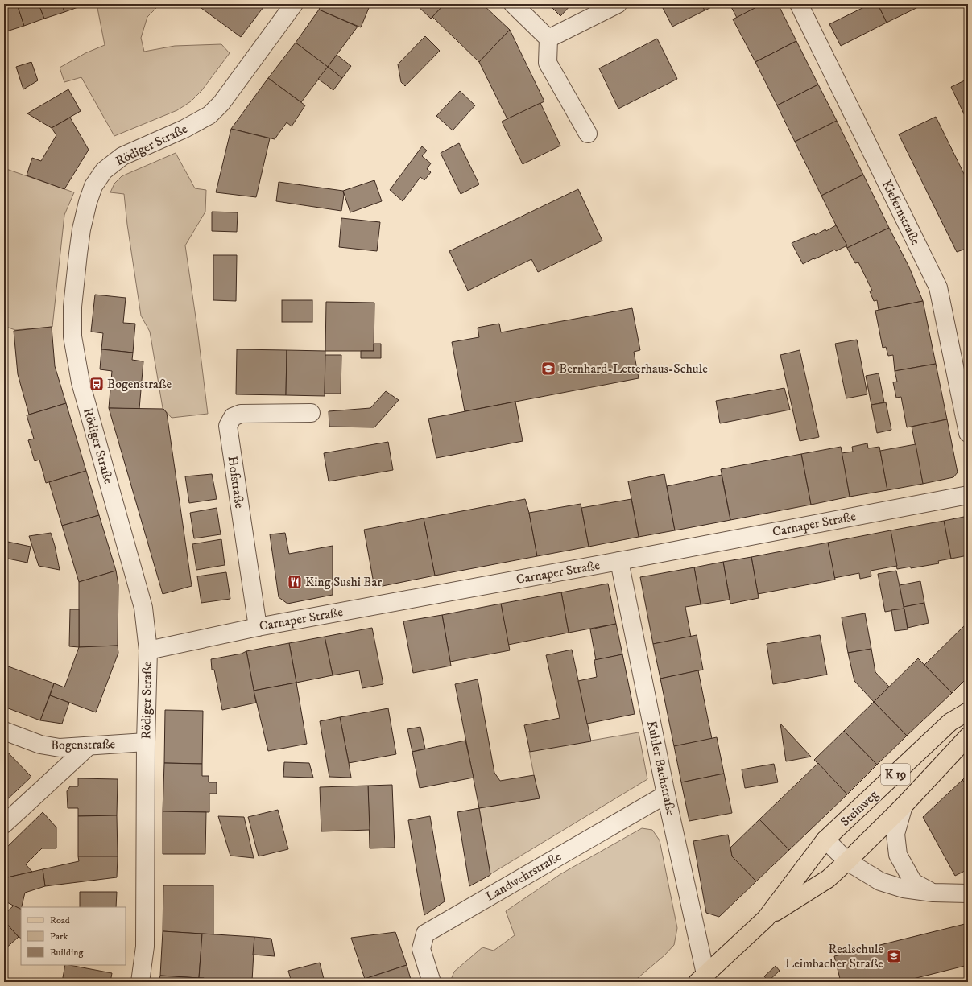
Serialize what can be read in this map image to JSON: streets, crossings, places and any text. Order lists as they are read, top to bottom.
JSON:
{
  "streets": {
    "main road": ["K 19", "Steinweg"],
    "street": [
      "Rödiger Straße",
      "Kiefernstraße",
      "Hofstraße",
      "Carnaper Straße",
      "Bogenstraße",
      "Kuhler Bachstraße",
      "Landwehrstraße"
    ]
  },
  "crossings": [
    ["Rödiger Straße", "Carnaper Straße"],
    ["Rödiger Straße", "Bogenstraße"],
    ["Hofstraße", "Carnaper Straße"],
    ["Carnaper Straße", "Kuhler Bachstraße"],
    ["Kuhler Bachstraße", "Steinweg"],
    ["Kuhler Bachstraße", "Landwehrstraße"]
  ],
  "places": {
    "school or university": ["Bernhard-Letterhaus-Schule", "Realschule Leimbacher Straße"],
    "bus stop": ["Bogenstraße"],
    "restaurant": ["King Sushi Bar"]
  },
  "legend": ["Road", "Park", "Building"]
}
